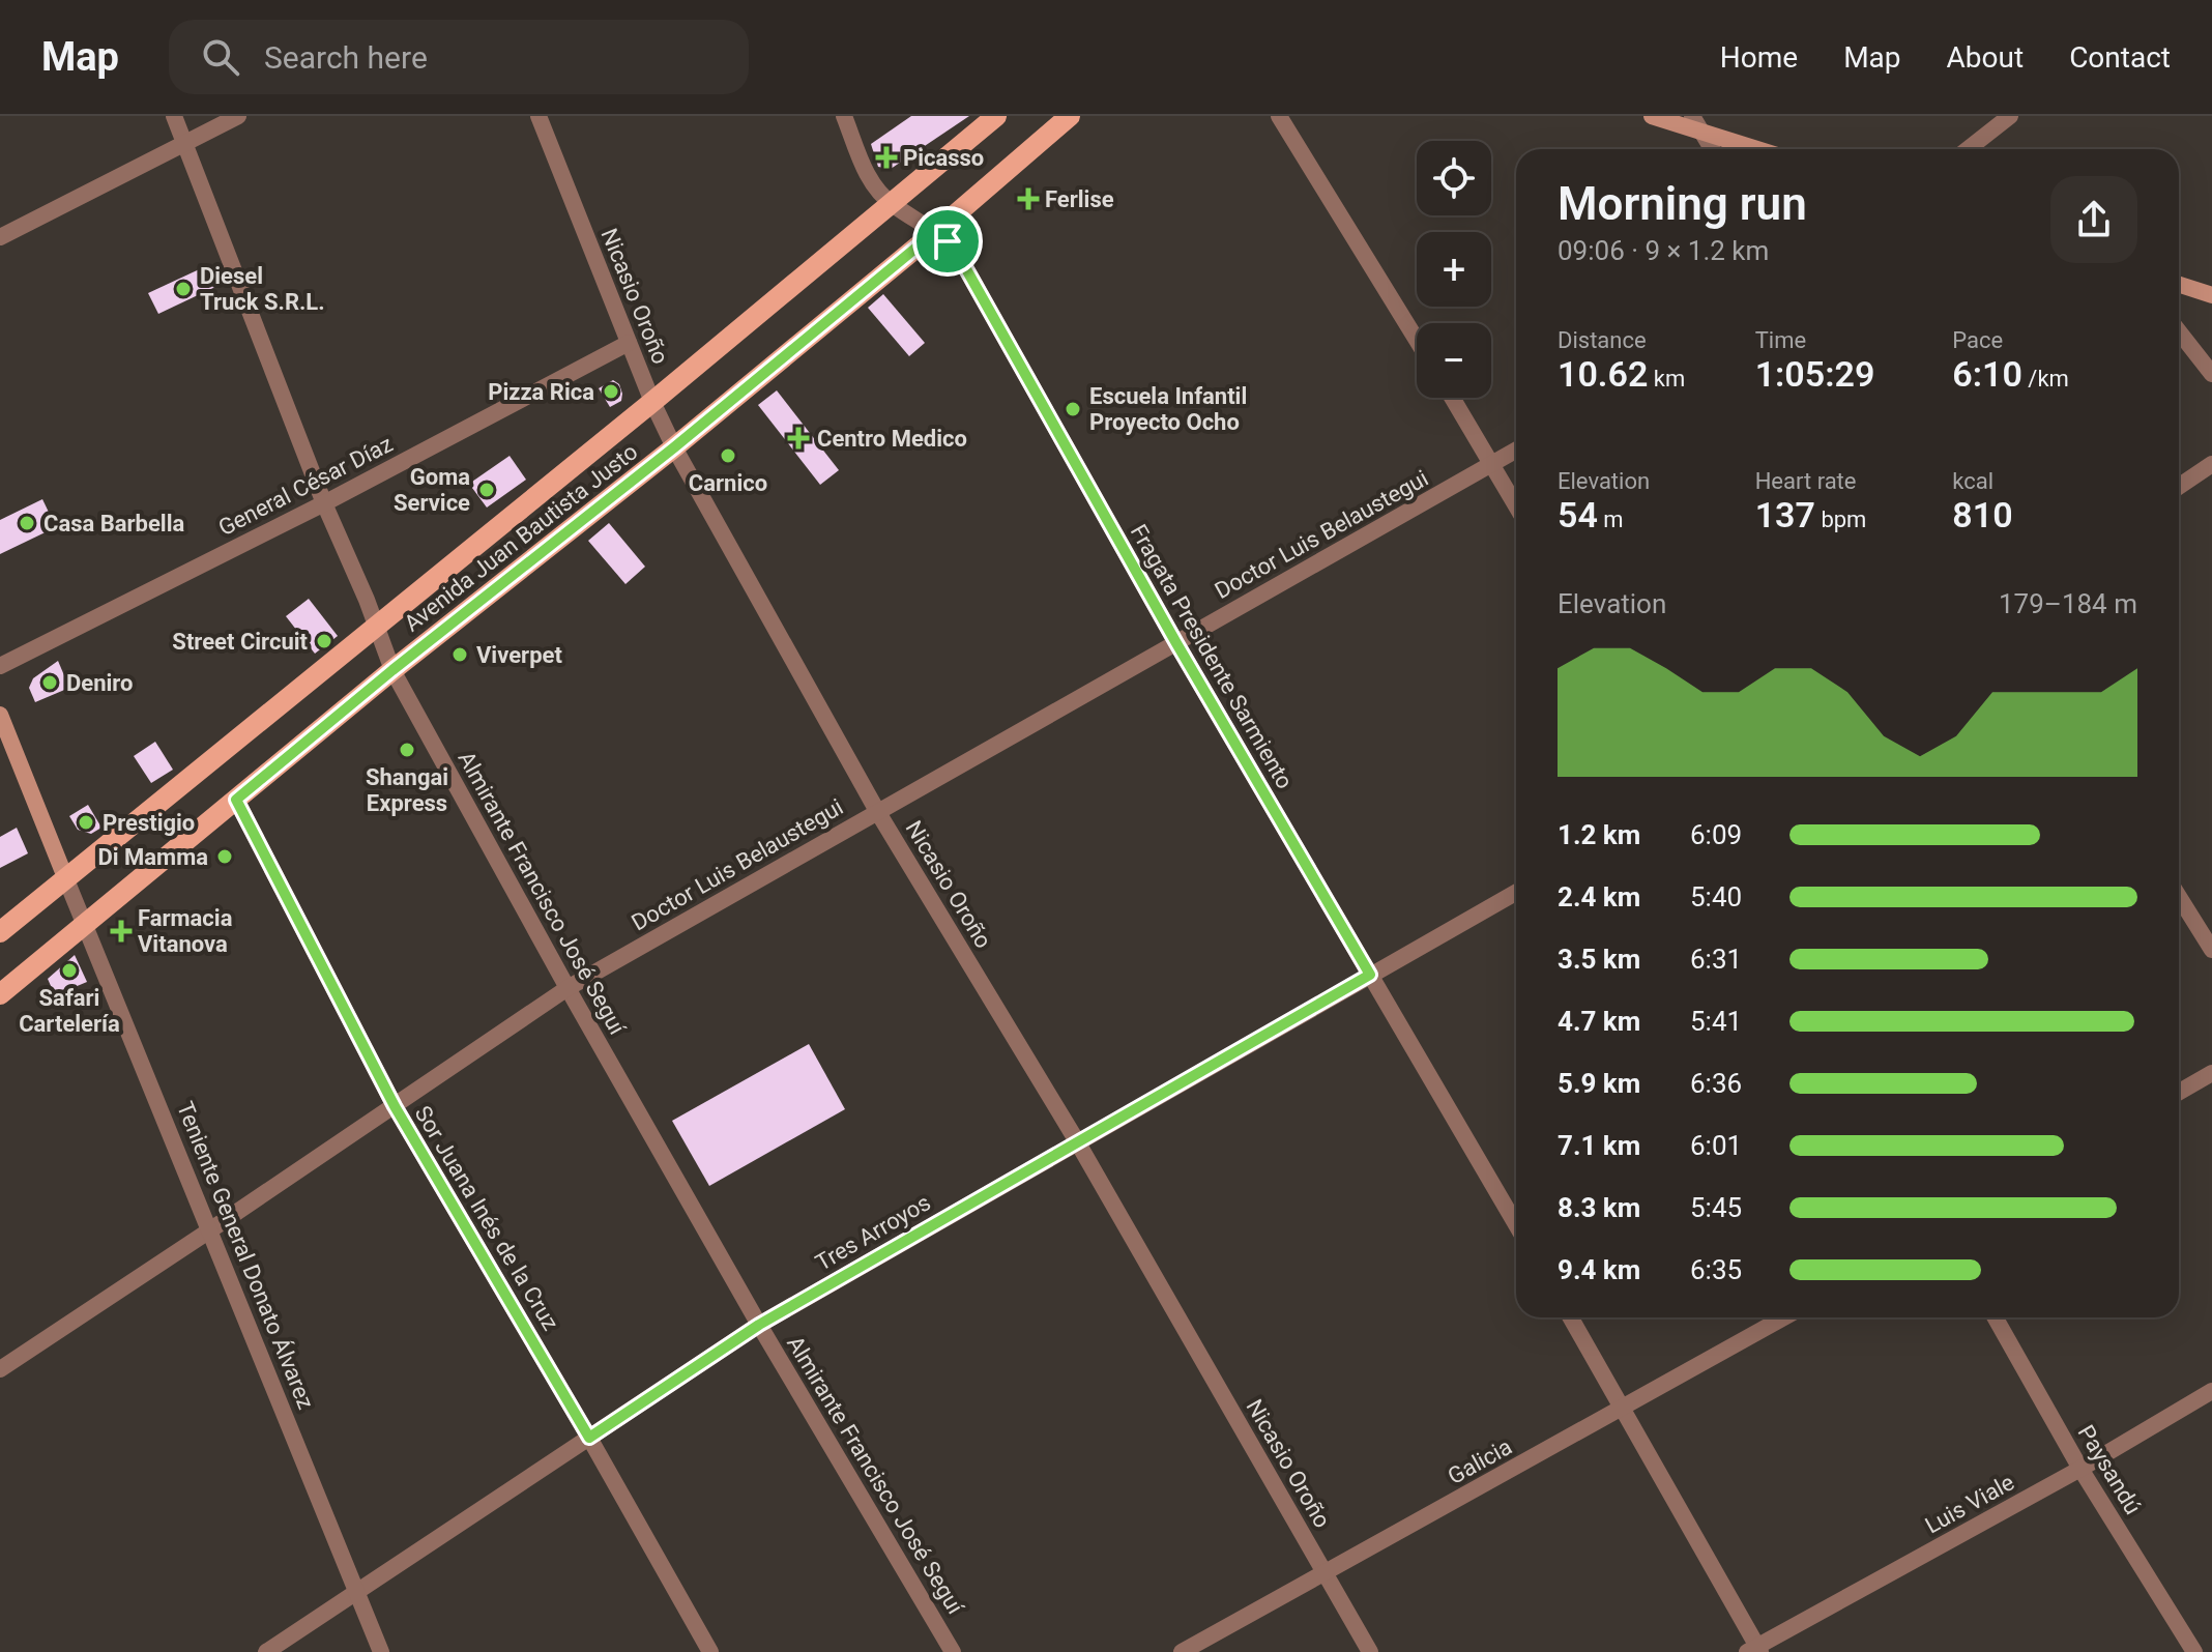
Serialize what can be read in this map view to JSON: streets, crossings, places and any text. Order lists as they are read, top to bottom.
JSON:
{
  "streets": {
    "main road": ["Avenida Juan Bautista Justo"],
    "street": [
      "Nicasio Oroño",
      "General César Díaz",
      "Doctor Luis Belaustegui",
      "Fragata Presidente Sarmiento",
      "Almirante Francisco José Seguí",
      "Sor Juana Inés de la Cruz",
      "Tres Arroyos",
      "Teniente General Donato Álvarez",
      "Galicia",
      "Paysandú",
      "Luis Viale"
    ]
  },
  "crossings": [
    ["Nicasio Oroño", "General César Díaz"],
    ["Nicasio Oroño", "Doctor Luis Belaustegui"],
    ["Nicasio Oroño", "Avenida Juan Bautista Justo"],
    ["Nicasio Oroño", "Tres Arroyos"],
    ["Nicasio Oroño", "Galicia"],
    ["General César Díaz", "Almirante Francisco José Seguí"],
    ["Doctor Luis Belaustegui", "Fragata Presidente Sarmiento"],
    ["Doctor Luis Belaustegui", "Almirante Francisco José Seguí"],
    ["Doctor Luis Belaustegui", "Sor Juana Inés de la Cruz"],
    ["Doctor Luis Belaustegui", "Teniente General Donato Álvarez"],
    ["Avenida Juan Bautista Justo", "Fragata Presidente Sarmiento"],
    ["Avenida Juan Bautista Justo", "Almirante Francisco José Seguí"],
    ["Avenida Juan Bautista Justo", "Sor Juana Inés de la Cruz"],
    ["Avenida Juan Bautista Justo", "Teniente General Donato Álvarez"],
    ["Fragata Presidente Sarmiento", "Tres Arroyos"],
    ["Almirante Francisco José Seguí", "Tres Arroyos"],
    ["Sor Juana Inés de la Cruz", "Tres Arroyos"],
    ["Tres Arroyos", "Teniente General Donato Álvarez"],
    ["Paysandú", "Luis Viale"]
  ],
  "places": {
    "health": [
      "Picasso",
      "Ferlise",
      "Centro Medico",
      "Farmacia Vitanova"
    ],
    "other": [
      "Diesel Truck S.R.L.",
      "Pizza Rica",
      "Escuela Infantil Proyecto Ocho",
      "Carnico",
      "Goma Service",
      "Casa Barbella",
      "Street Circuit",
      "Viverpet",
      "Deniro",
      "Shangai Express",
      "Prestigio",
      "Di Mamma",
      "Safari Cartelería"
    ]
  },
  "page": {
    "header": "Map",
    "search": "Search here",
    "nav": [
      "Home",
      "Map",
      "About",
      "Contact"
    ],
    "map_buttons": ["+", "−"],
    "heading": ["Morning run", "09:06 · 9 × 1.2 km"],
    "stats": [
      ["Distance", "10.62 km"],
      ["Time", "1:05:29"],
      ["Pace", "6:10 /km"],
      ["Elevation", "54 m"],
      ["Heart rate", "137 bpm"],
      ["kcal", "810"]
    ],
    "chart": ["Elevation", "179–184 m"],
    "list": [
      {
        "name": "1.2 km",
        "note": "6:09"
      },
      {
        "name": "2.4 km",
        "note": "5:40"
      },
      {
        "name": "3.5 km",
        "note": "6:31"
      },
      {
        "name": "4.7 km",
        "note": "5:41"
      },
      {
        "name": "5.9 km",
        "note": "6:36"
      },
      {
        "name": "7.1 km",
        "note": "6:01"
      },
      {
        "name": "8.3 km",
        "note": "5:45"
      },
      {
        "name": "9.4 km",
        "note": "6:35"
      }
    ]
  }
}
